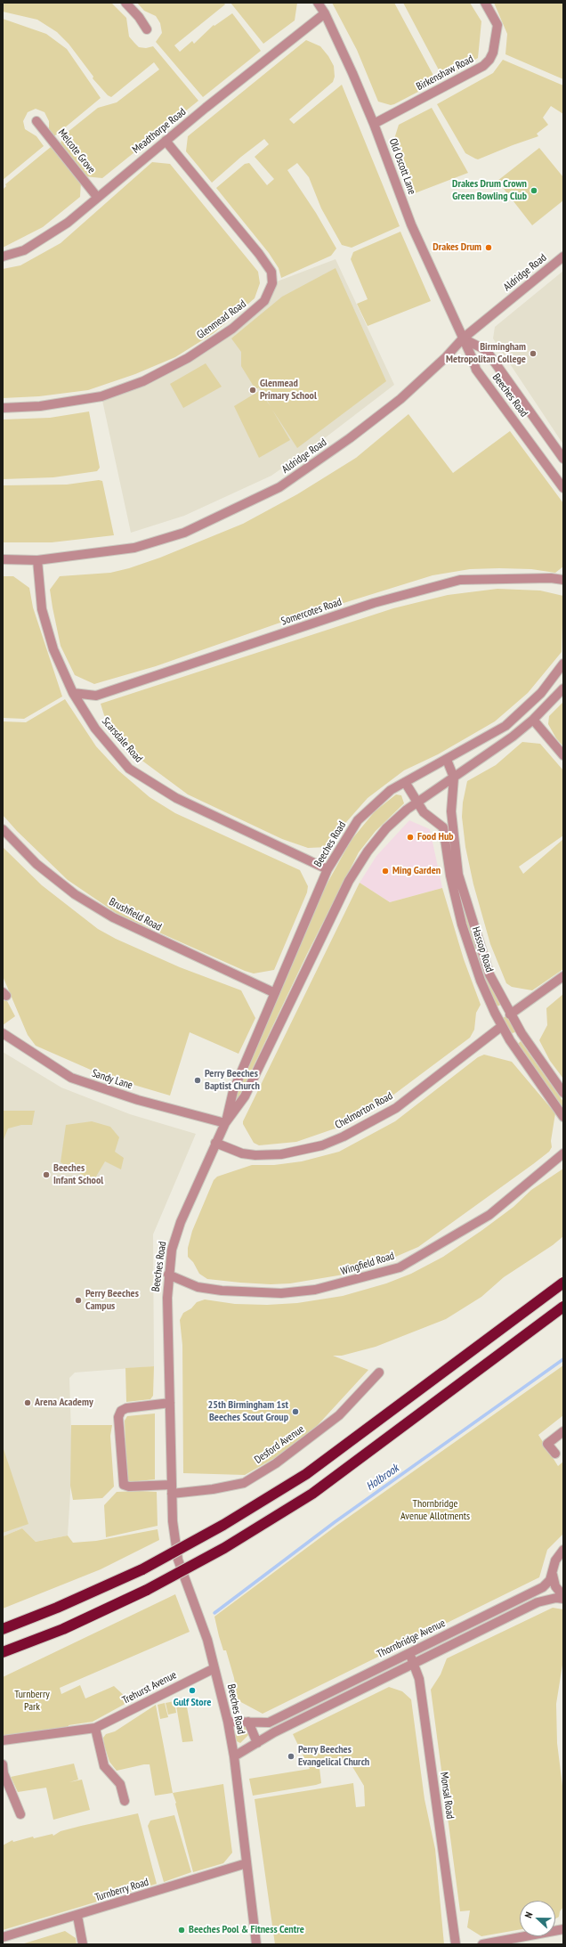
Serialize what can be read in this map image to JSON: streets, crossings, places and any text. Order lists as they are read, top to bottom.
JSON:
{
  "streets": {
    "street": [
      "Birkenshaw Road",
      "Meadthorpe Road",
      "Melcote Grove",
      "Old Oscott Lane",
      "Aldridge Road",
      "Glenmead Road",
      "Beeches Road",
      "Somercotes Road",
      "Scarsdale Road",
      "Brushfield Road",
      "Hassop Road",
      "Sandy Lane",
      "Chelmorton Road",
      "Wingfield Road",
      "Desford Avenue",
      "Thornbridge Avenue",
      "Trehurst Avenue",
      "Monsal Road",
      "Turnberry Road"
    ]
  },
  "crossings": [
    ["Birkenshaw Road", "Old Oscott Lane"],
    ["Meadthorpe Road", "Melcote Grove"],
    ["Meadthorpe Road", "Old Oscott Lane"],
    ["Meadthorpe Road", "Glenmead Road"],
    ["Old Oscott Lane", "Aldridge Road"],
    ["Old Oscott Lane", "Beeches Road"],
    ["Aldridge Road", "Beeches Road"],
    ["Aldridge Road", "Scarsdale Road"],
    ["Beeches Road", "Scarsdale Road"],
    ["Beeches Road", "Brushfield Road"],
    ["Beeches Road", "Hassop Road"],
    ["Beeches Road", "Sandy Lane"],
    ["Beeches Road", "Chelmorton Road"],
    ["Beeches Road", "Wingfield Road"],
    ["Beeches Road", "Desford Avenue"],
    ["Beeches Road", "Thornbridge Avenue"],
    ["Beeches Road", "Trehurst Avenue"],
    ["Beeches Road", "Turnberry Road"],
    ["Somercotes Road", "Scarsdale Road"],
    ["Hassop Road", "Chelmorton Road"],
    ["Thornbridge Avenue", "Monsal Road"]
  ],
  "water": ["Holbrook"],
  "parks": ["Thornbridge Avenue Allotments", "Turnberry Park"],
  "places": [
    "Drakes Drum Crown Green Bowling Club",
    "Drakes Drum",
    "Birmingham Metropolitan College",
    "Glenmead Primary School",
    "Food Hub",
    "Ming Garden",
    "Perry Beeches Baptist Church",
    "Beeches Infant School",
    "Perry Beeches Campus",
    "Arena Academy",
    "25th Birmingham 1st Beeches Scout Group",
    "Gulf Store",
    "Perry Beeches Evangelical Church",
    "Beeches Pool & Fitness Centre"
  ],
  "north": "left"
}
